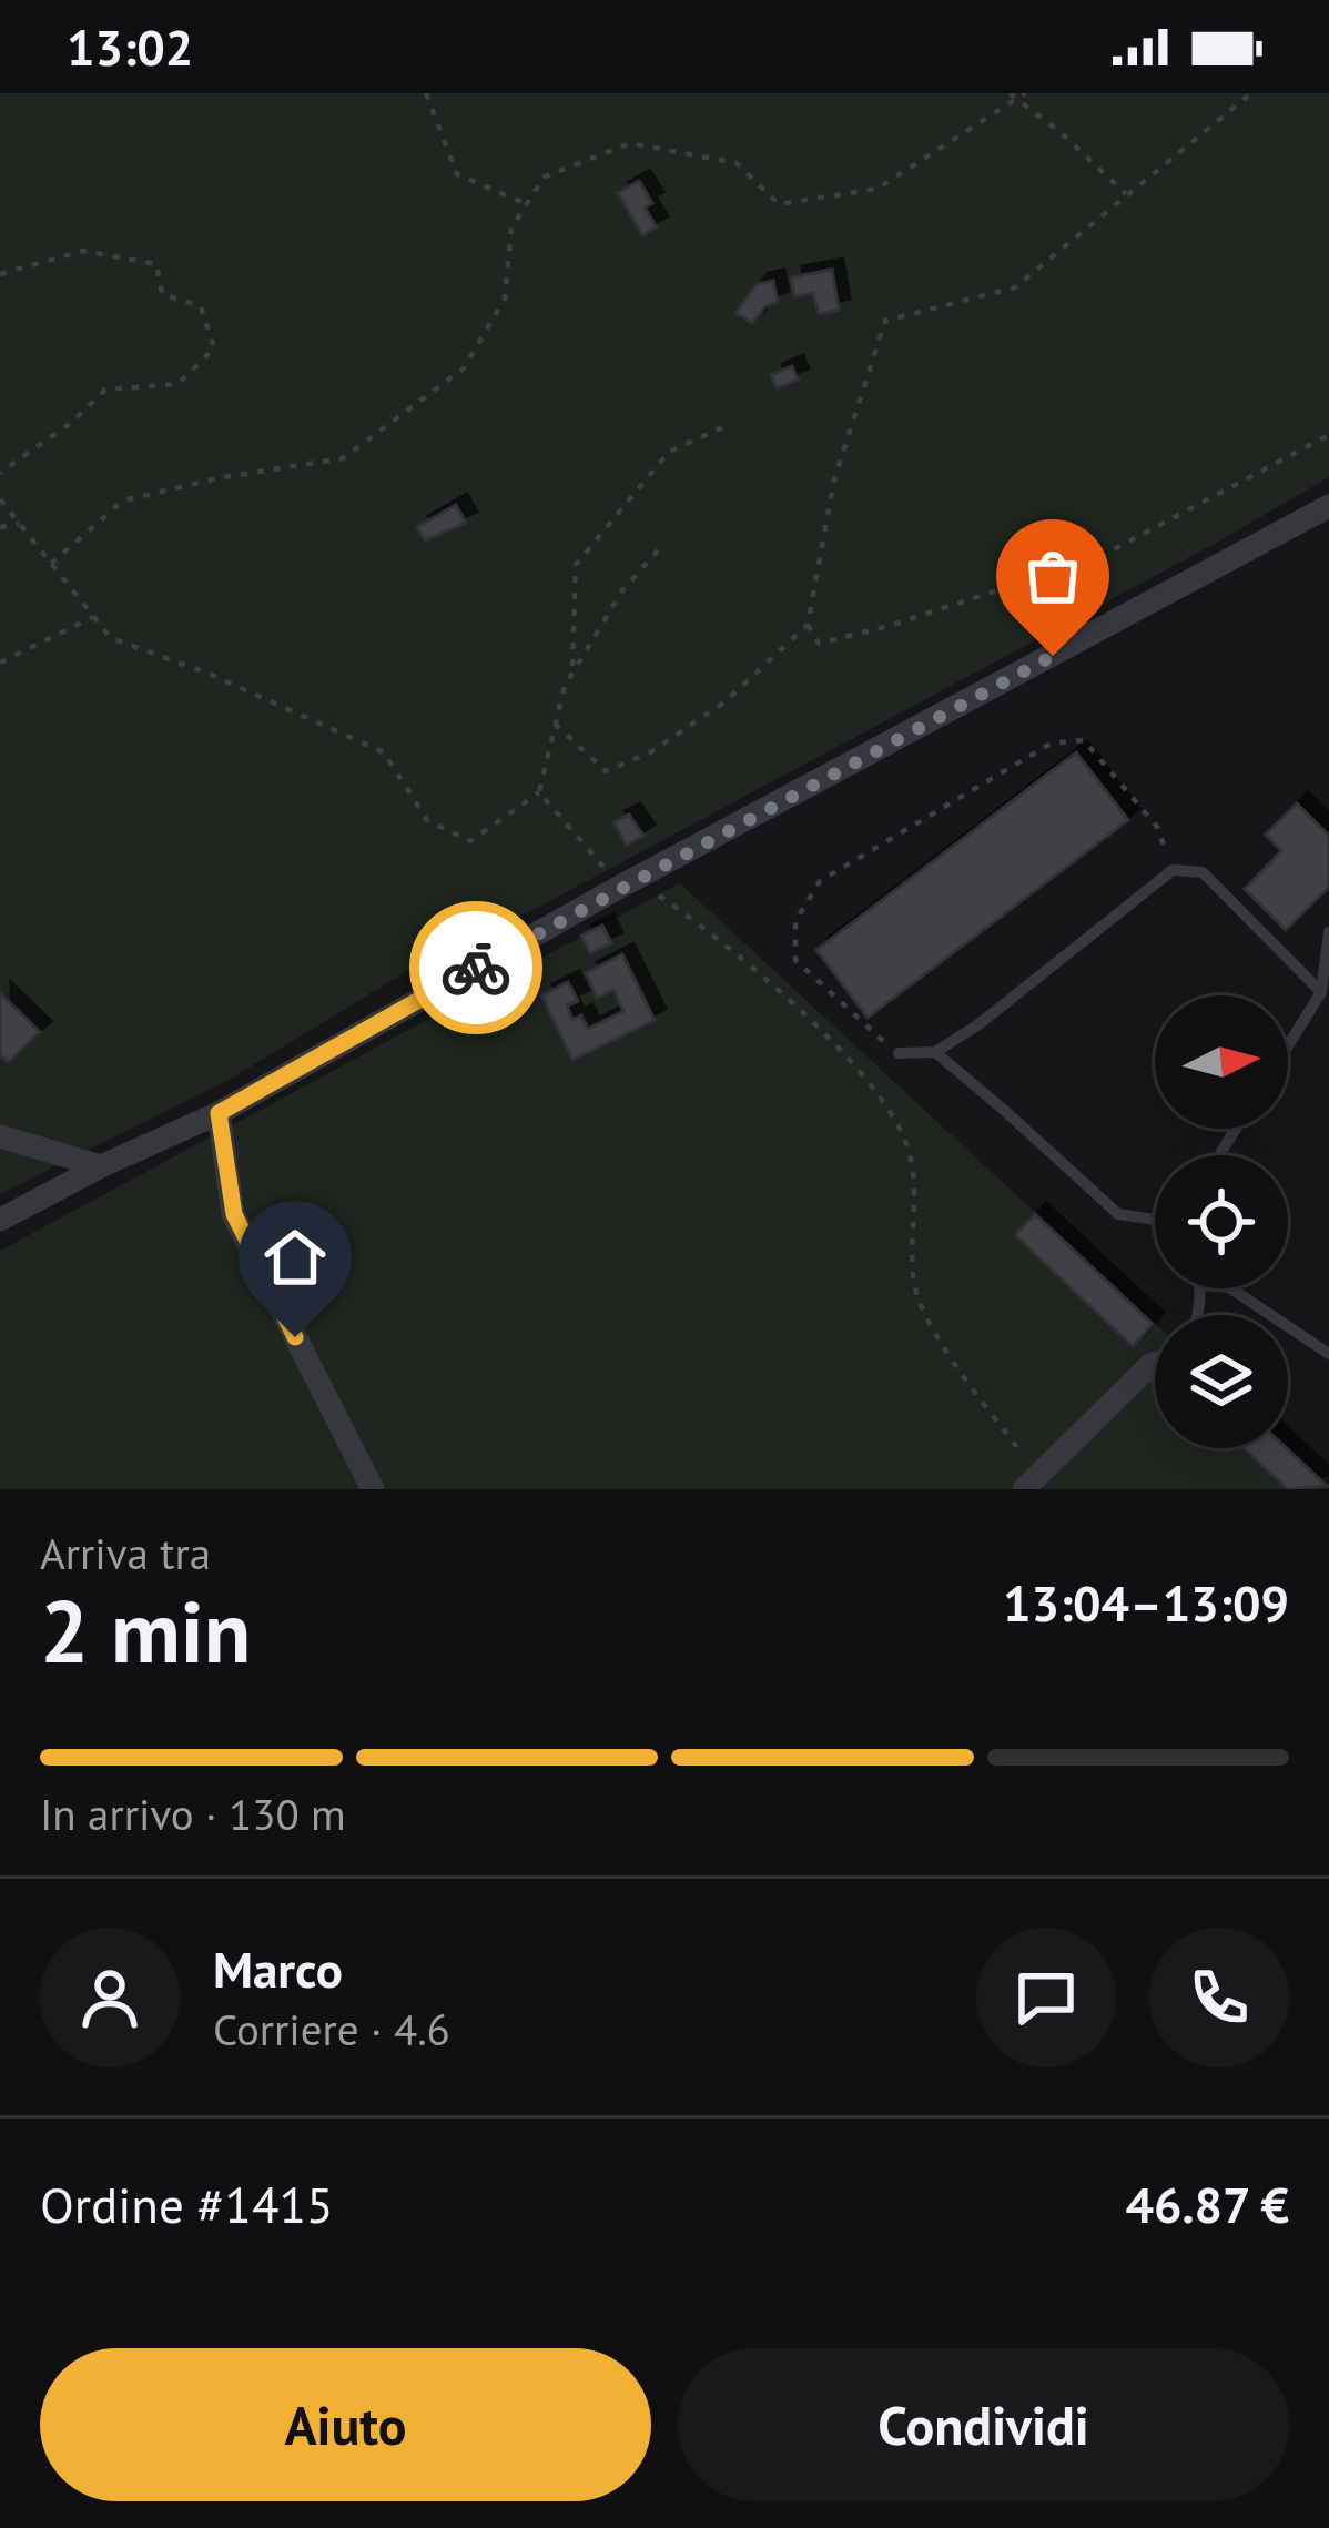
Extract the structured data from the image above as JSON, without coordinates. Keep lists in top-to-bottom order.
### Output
{
  "north": "right",
  "page": {
    "status": "13:02",
    "heading": ["2 min", "Arriva tra", "13:04–13:09"],
    "panel": [
      "Marco",
      "Corriere · 4.6",
      "Ordine #1415",
      "46.87 €"
    ],
    "bar": "In arrivo · 130 m",
    "buttons": ["Aiuto", "Condividi"]
  }
}
